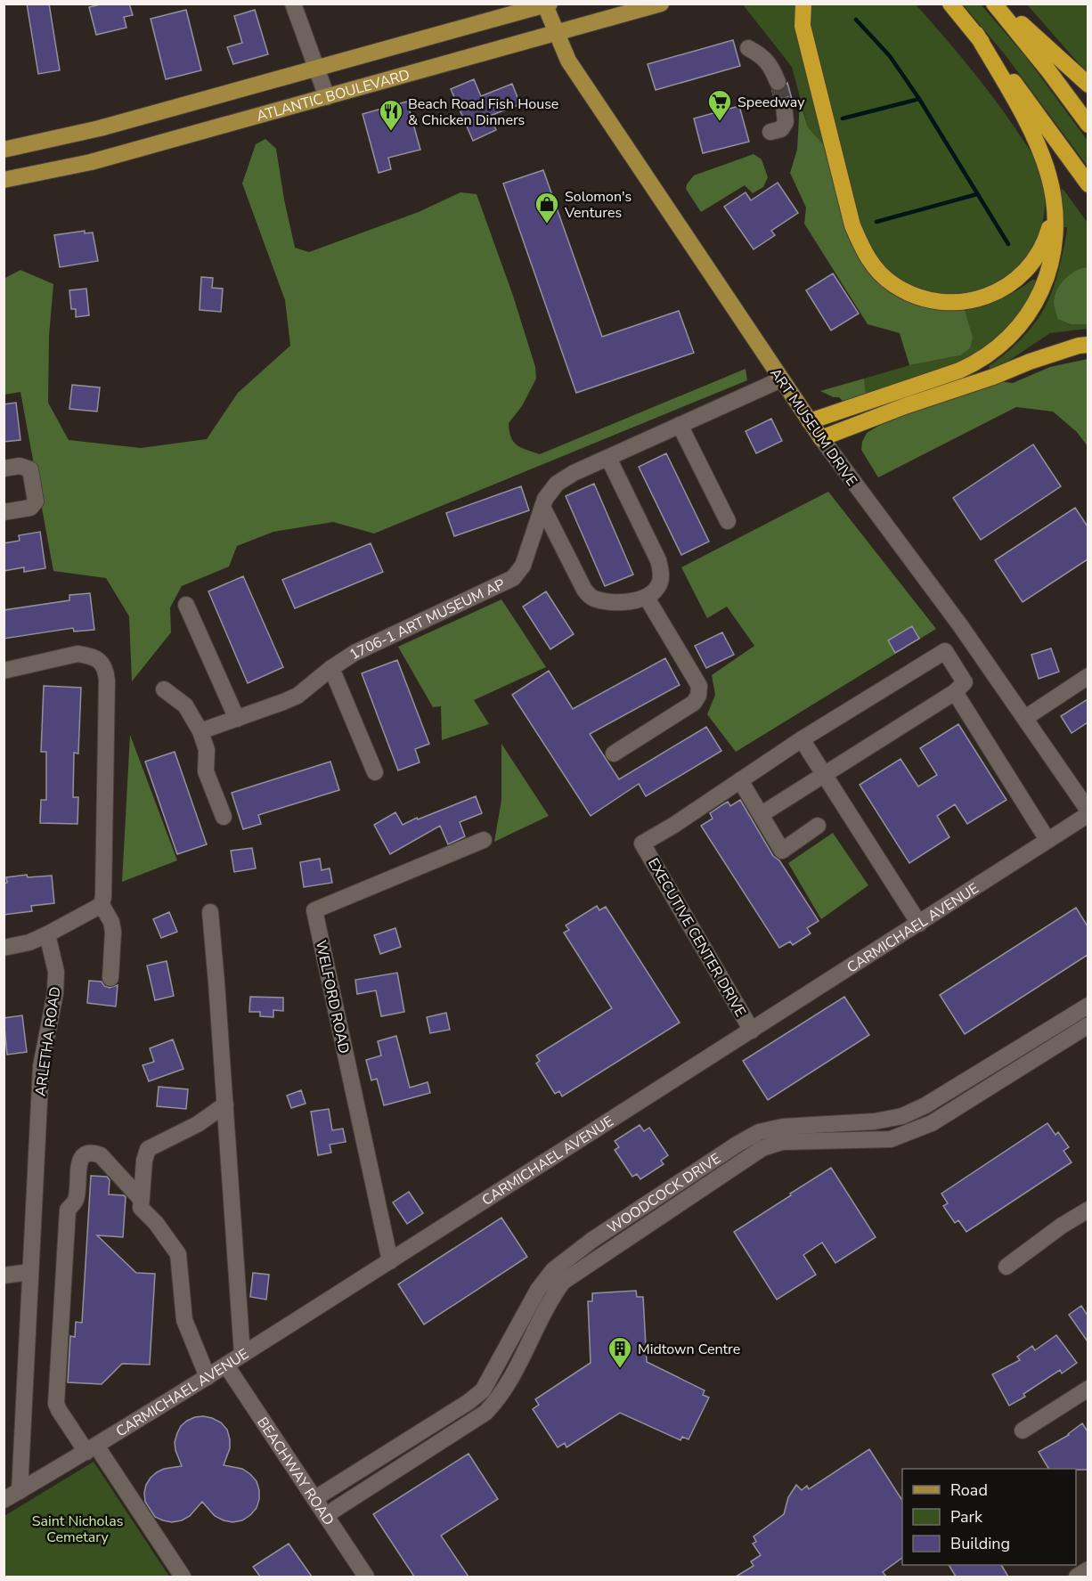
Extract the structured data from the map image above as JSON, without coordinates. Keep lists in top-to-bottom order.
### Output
{
  "streets": {
    "main road": ["ATLANTIC BOULEVARD", "ART MUSEUM DRIVE"],
    "street": [
      "1706-1 ART MUSEUM AP",
      "CARMICHAEL AVENUE",
      "EXECUTIVE CENTER DRIVE",
      "WELFORD ROAD",
      "ARLETHA ROAD",
      "WOODCOCK DRIVE",
      "BEACHWAY ROAD"
    ]
  },
  "crossings": [
    ["ATLANTIC BOULEVARD", "ART MUSEUM DRIVE"],
    ["ART MUSEUM DRIVE", "1706-1 ART MUSEUM AP"],
    ["ART MUSEUM DRIVE", "CARMICHAEL AVENUE"],
    ["CARMICHAEL AVENUE", "EXECUTIVE CENTER DRIVE"],
    ["CARMICHAEL AVENUE", "WELFORD ROAD"],
    ["CARMICHAEL AVENUE", "ARLETHA ROAD"],
    ["CARMICHAEL AVENUE", "BEACHWAY ROAD"],
    ["WOODCOCK DRIVE", "BEACHWAY ROAD"]
  ],
  "parks": ["Saint Nicholas Cemetary"],
  "places": {
    "supermarket": ["Speedway"],
    "restaurant": ["Beach Road Fish House & Chicken Dinners"],
    "shop": ["Solomon's Ventures"],
    "building": ["Midtown Centre"]
  },
  "legend": ["Road", "Park", "Building"]
}
